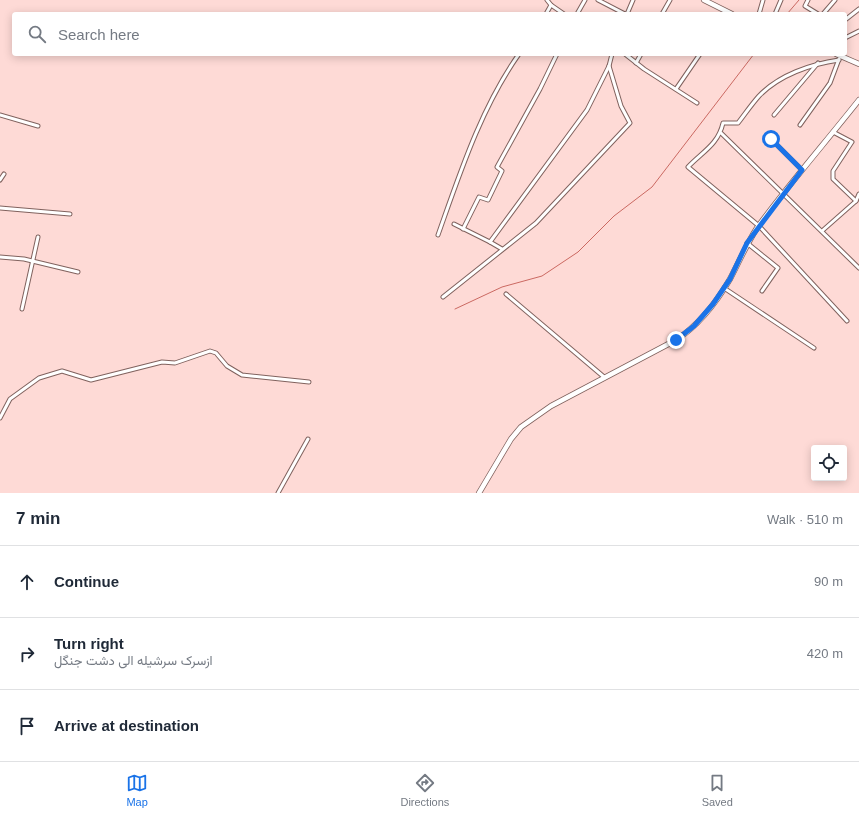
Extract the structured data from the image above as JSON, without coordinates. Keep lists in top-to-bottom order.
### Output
{
  "page": {
    "search": "Search here",
    "heading": ["7 min", "Walk · 510 m"],
    "list": [
      ["Continue", "90 m"],
      ["Turn right", "ازسرک سرشیله الی دشت جنگل", "420 m"],
      "Arrive at destination"
    ],
    "nav": ["Map", "Directions", "Saved"]
  }
}
